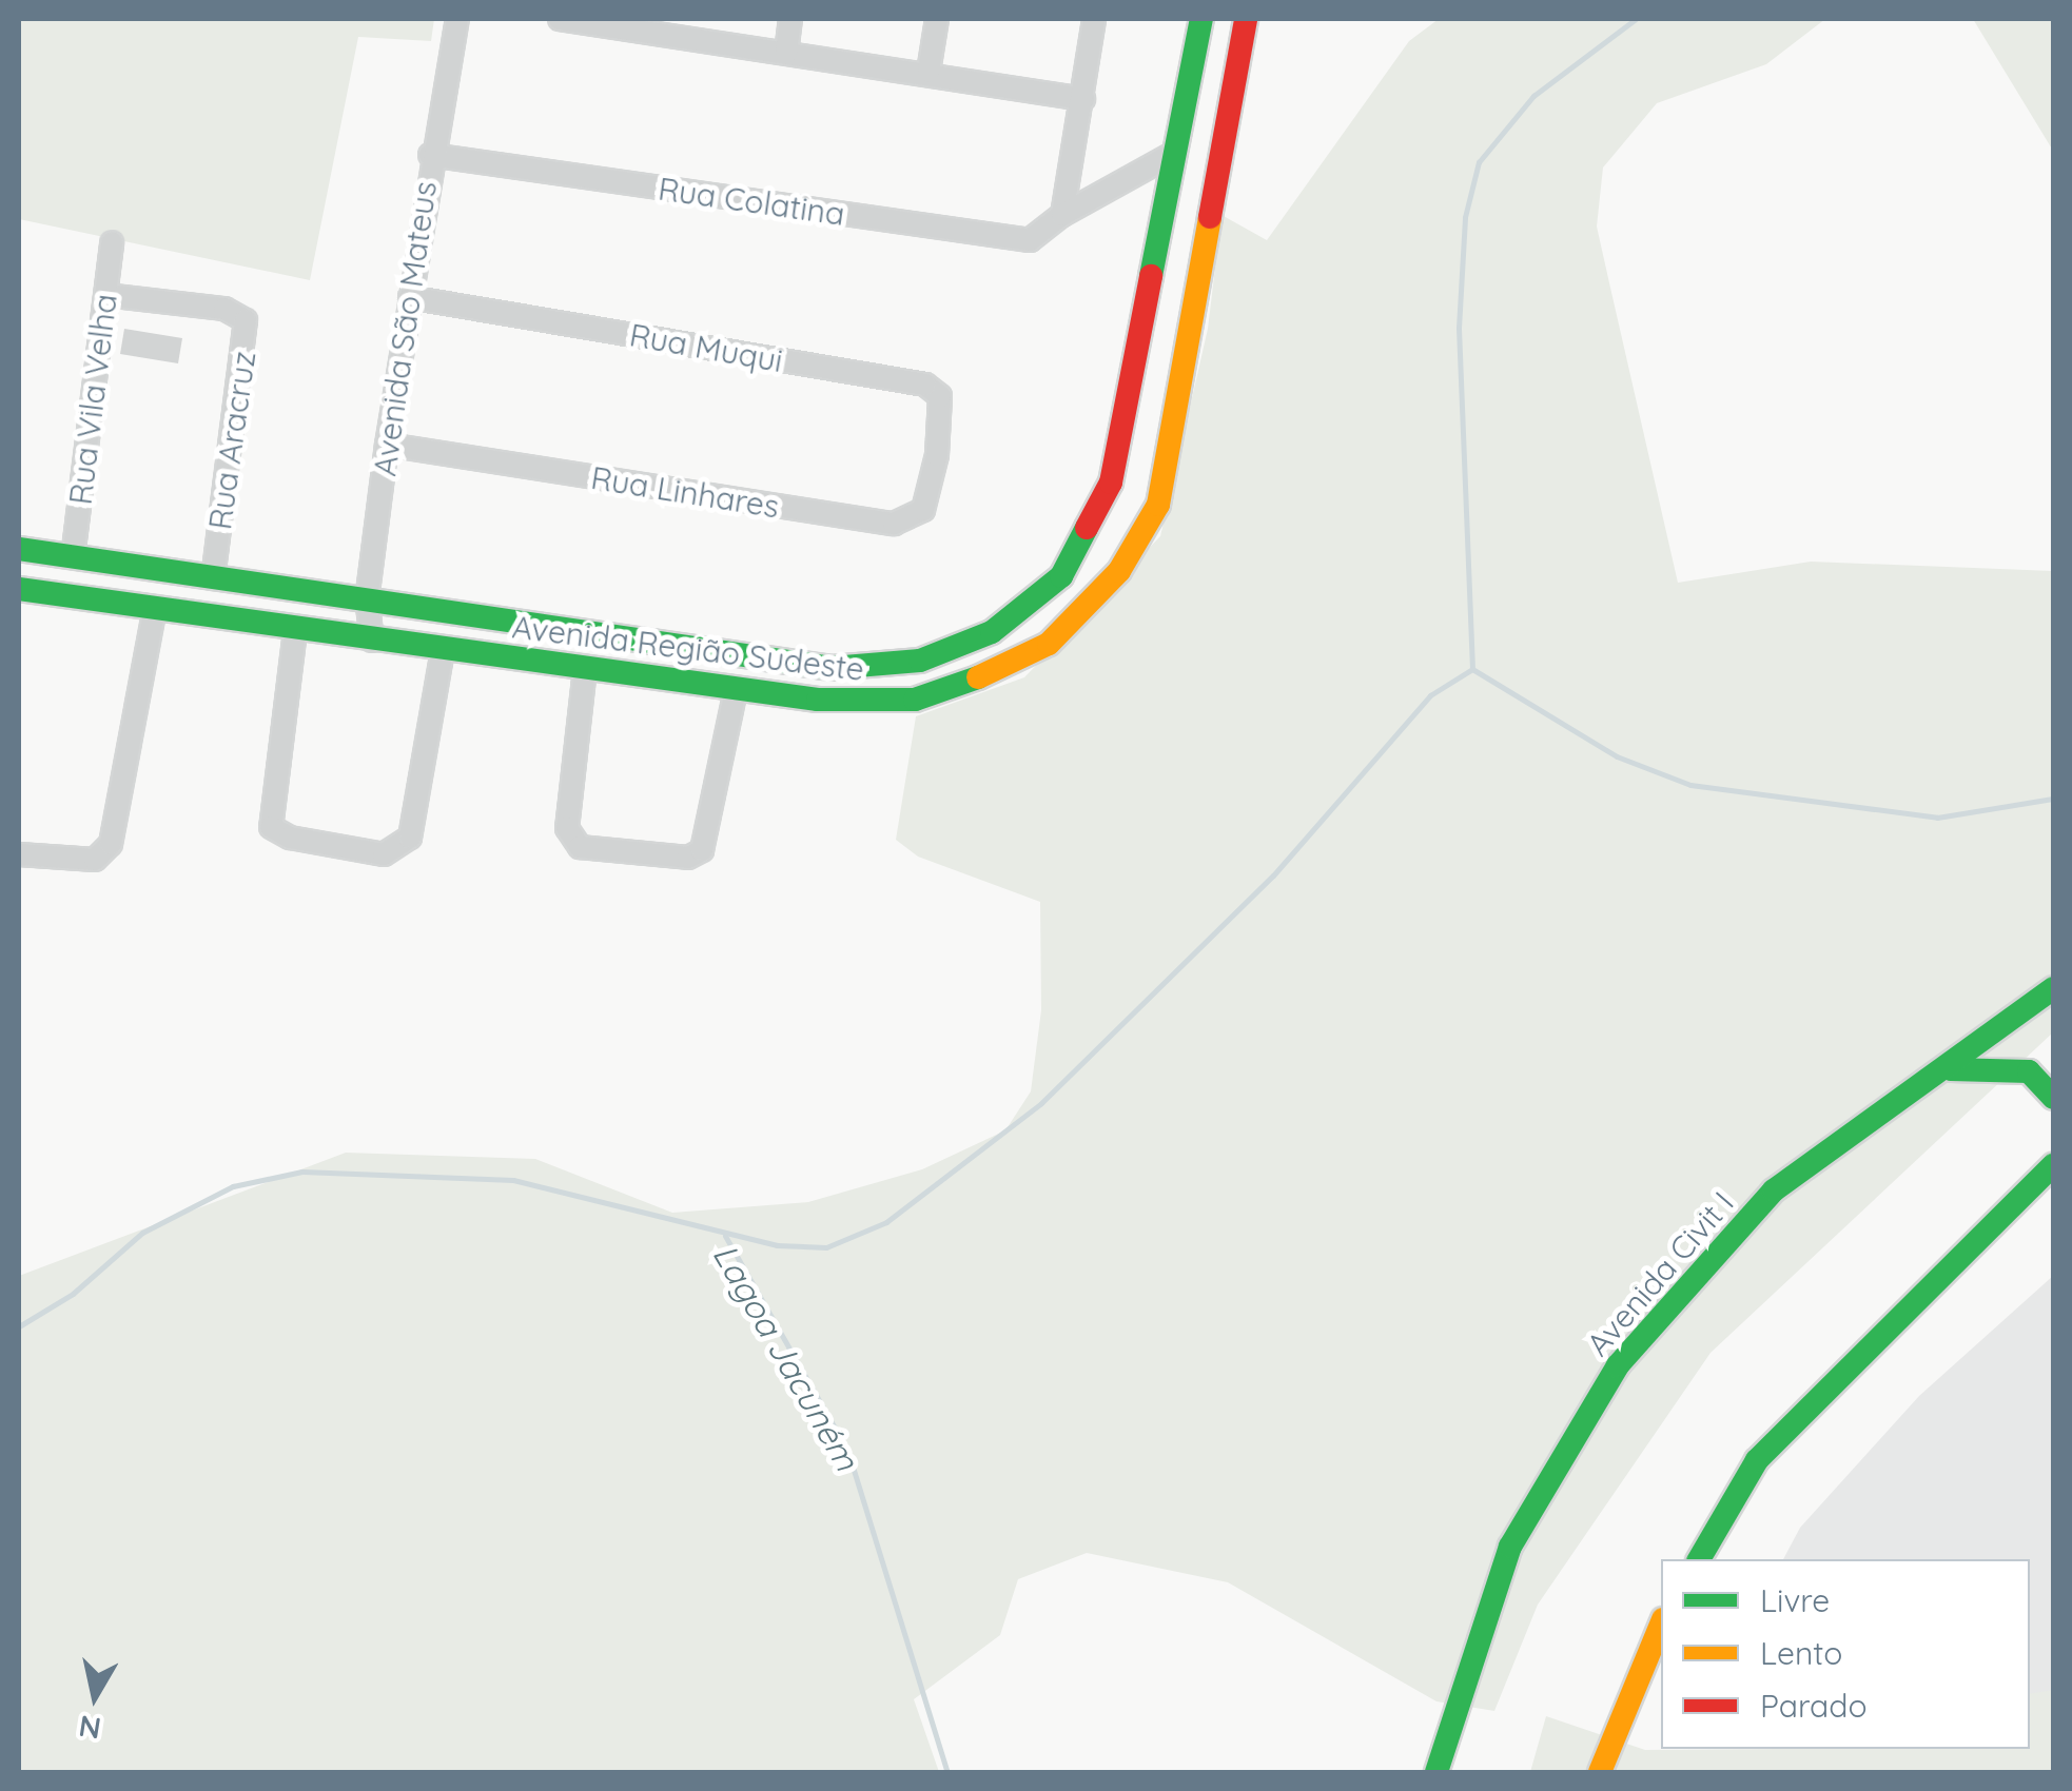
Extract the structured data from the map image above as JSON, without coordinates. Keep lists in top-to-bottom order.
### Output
{
  "streets": {
    "street": [
      "Rua Colatina",
      "Avenida São Mateus",
      "Rua Muqui",
      "Rua Vila Velha",
      "Rua Aracruz",
      "Rua Linhares",
      "Avenida Região Sudeste",
      "Avenida Civit I"
    ]
  },
  "crossings": [
    ["Rua Colatina", "Avenida São Mateus"],
    ["Rua Colatina", "Avenida Região Sudeste"],
    ["Avenida São Mateus", "Rua Muqui"],
    ["Avenida São Mateus", "Rua Linhares"],
    ["Avenida São Mateus", "Avenida Região Sudeste"],
    ["Rua Muqui", "Rua Linhares"],
    ["Rua Vila Velha", "Rua Aracruz"],
    ["Rua Vila Velha", "Avenida Região Sudeste"],
    ["Rua Aracruz", "Avenida Região Sudeste"]
  ],
  "water": ["Lagoa Jacuném"],
  "legend": ["Livre", "Lento", "Parado"],
  "north": "bottom"
}
